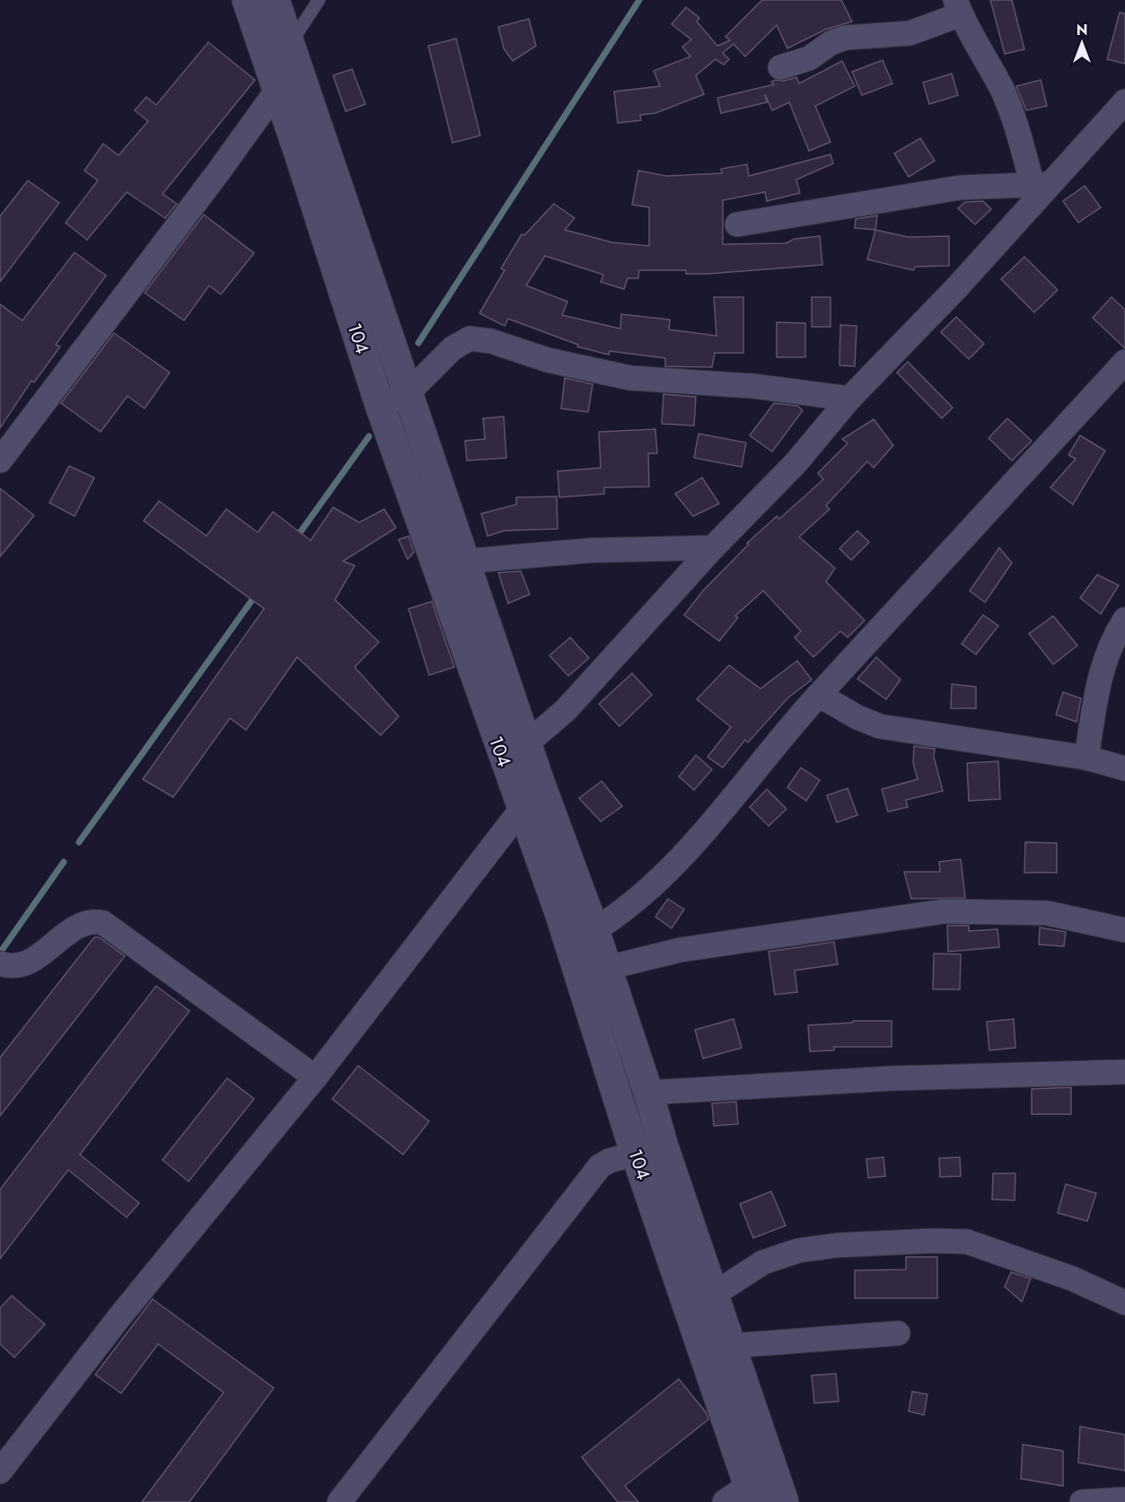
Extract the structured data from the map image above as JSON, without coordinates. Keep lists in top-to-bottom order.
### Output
{
  "streets": {
    "street": ["104"]
  },
  "north": "top"
}
